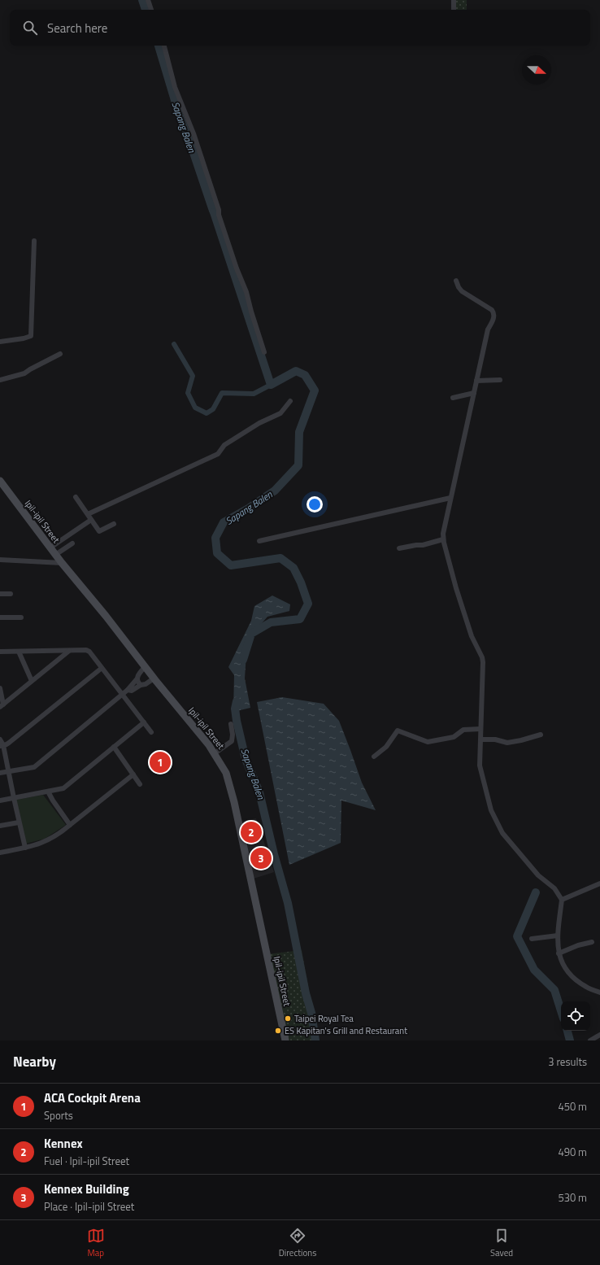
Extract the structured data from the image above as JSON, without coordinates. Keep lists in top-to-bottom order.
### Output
{
  "streets": {
    "street": ["Ipil-ipil Street"]
  },
  "water": ["Sapang Balen"],
  "places": ["Taipei Royal Tea", "ES Kapitan's Grill and Restaurant"],
  "north": "right",
  "page": {
    "search": "Search here",
    "pins": ["1", "2", "3"],
    "heading": ["Nearby", "3 results"],
    "list": [
      {
        "mark": "1",
        "name": "ACA Cockpit Arena",
        "note": "Sports",
        "value": "450 m"
      },
      {
        "mark": "2",
        "name": "Kennex",
        "note": "Fuel · Ipil-ipil Street",
        "value": "490 m"
      },
      {
        "mark": "3",
        "name": "Kennex Building",
        "note": "Place · Ipil-ipil Street",
        "value": "530 m"
      }
    ],
    "nav": ["Map", "Directions", "Saved"]
  }
}
